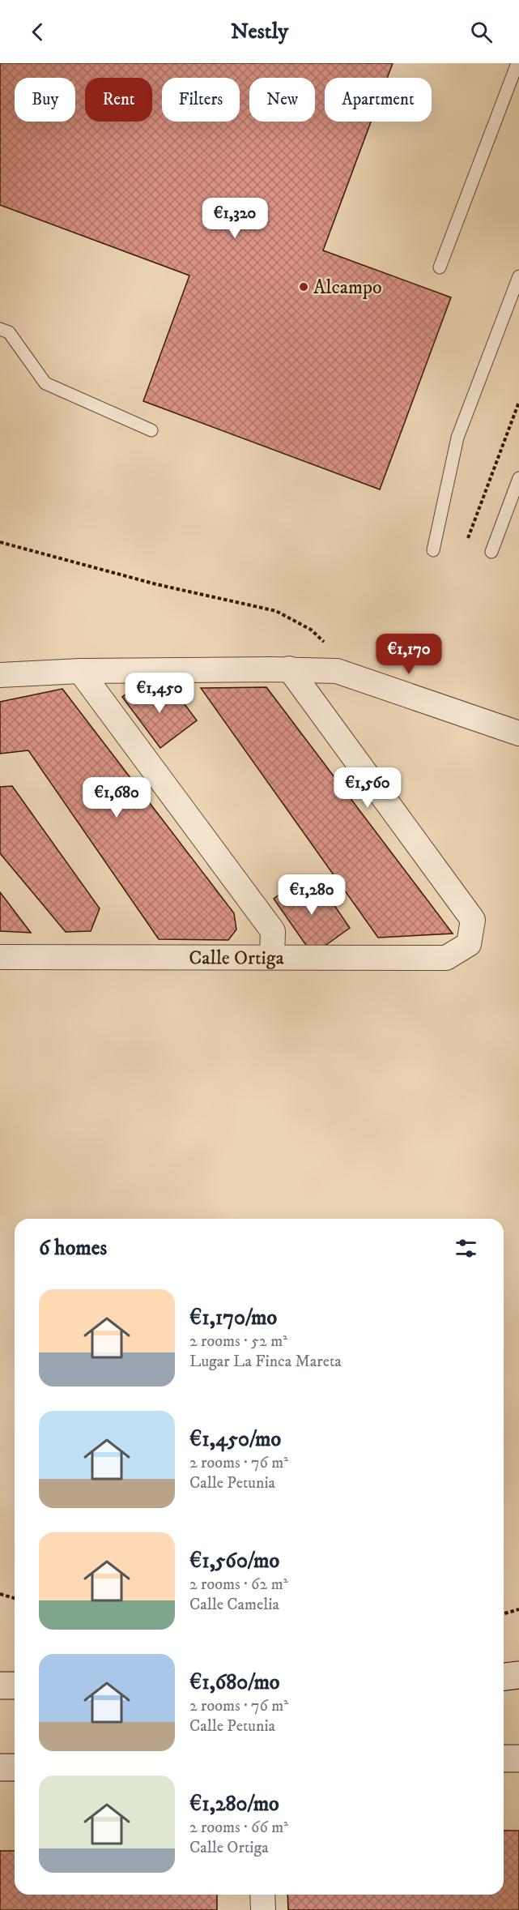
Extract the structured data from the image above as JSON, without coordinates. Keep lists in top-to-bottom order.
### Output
{
  "streets": {
    "street": ["Calle Ortiga"]
  },
  "places": ["Alcampo"],
  "page": {
    "header": "Nestly",
    "chip": [
      "Buy",
      "Rent",
      "Filters",
      "New",
      "Apartment"
    ],
    "price": [
      "€1,320",
      "€1,170",
      "€1,450",
      "€1,560",
      "€1,680",
      "€1,280"
    ],
    "heading": "6 homes",
    "list": [
      {
        "name": "€1,170/mo",
        "note": "2 rooms · 52 m² · Lugar La Finca Mareta"
      },
      {
        "name": "€1,450/mo",
        "note": "2 rooms · 76 m² · Calle Petunia"
      },
      {
        "name": "€1,560/mo",
        "note": "2 rooms · 62 m² · Calle Camelia"
      },
      {
        "name": "€1,680/mo",
        "note": "2 rooms · 76 m² · Calle Petunia"
      },
      {
        "name": "€1,280/mo",
        "note": "2 rooms · 66 m² · Calle Ortiga"
      }
    ]
  }
}
